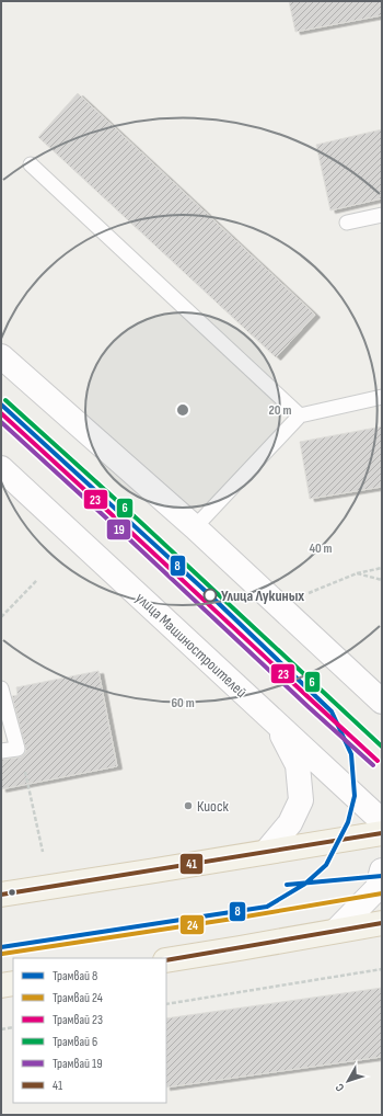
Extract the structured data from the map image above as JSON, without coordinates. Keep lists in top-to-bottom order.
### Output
{
  "streets": {
    "main road": ["улица Машиностроителей"]
  },
  "places": ["Улица Лукиных", "Киоск"],
  "lines": [
    "tram line 6",
    "tram line 8",
    "tram line 23",
    "tram line 19",
    "transit line 41",
    "tram line 24"
  ],
  "legend": [
    "Трамвай 8",
    "Трамвай 24",
    "Трамвай 23",
    "Трамвай 6",
    "Трамвай 19",
    "41"
  ],
  "north": "bottom left",
  "rings": ["20 m", "40 m", "60 m"]
}
